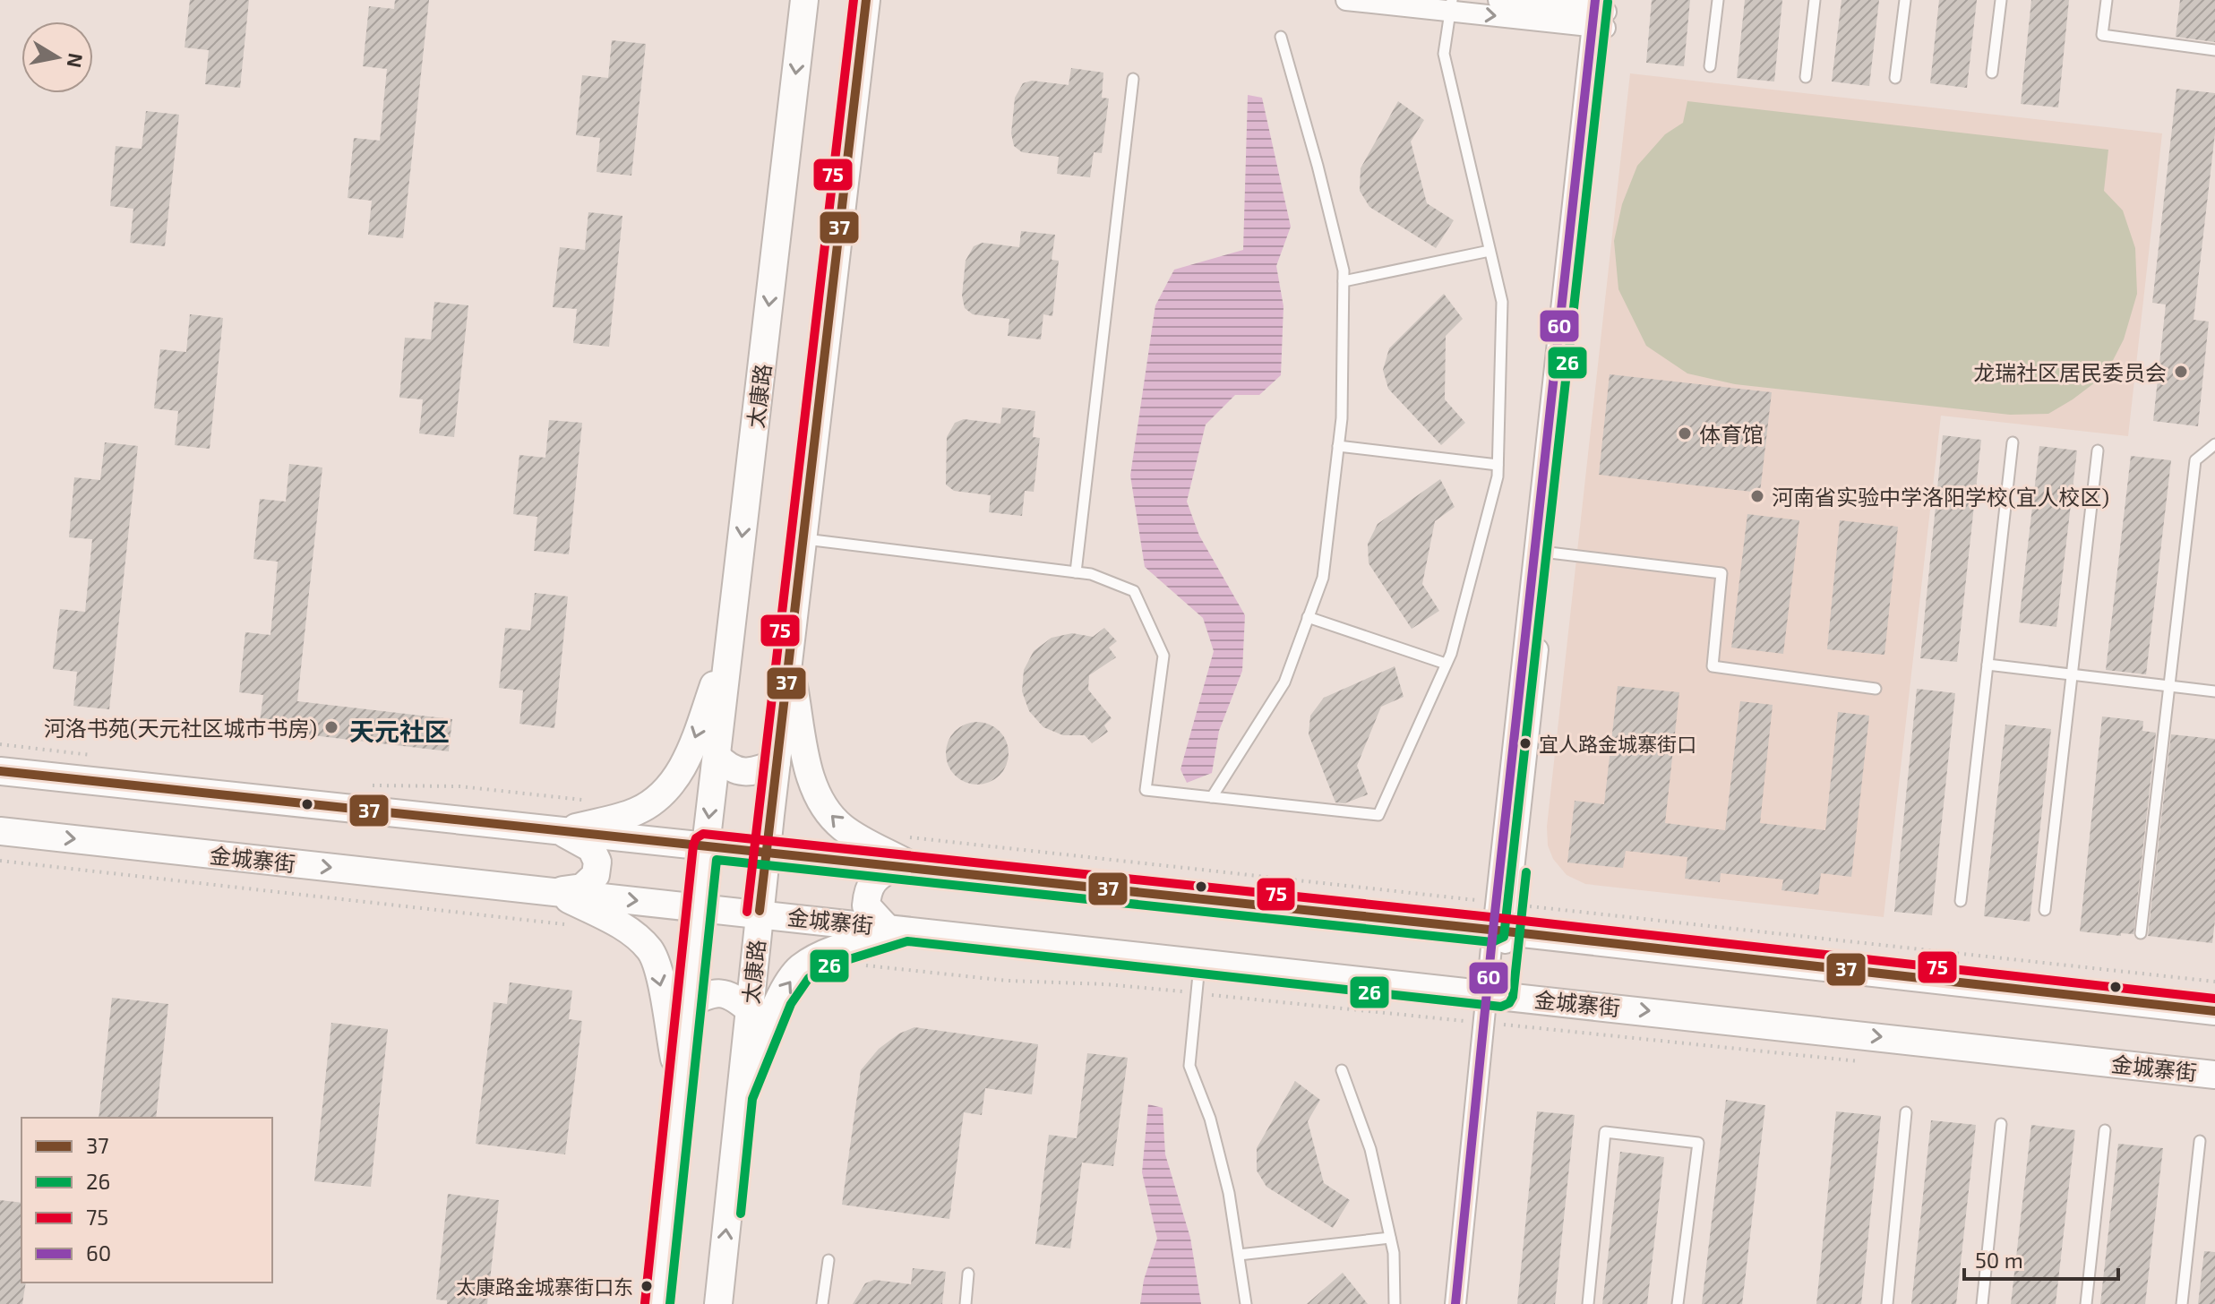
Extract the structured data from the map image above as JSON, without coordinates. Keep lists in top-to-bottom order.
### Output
{
  "streets": {
    "main road": ["太康路", "金城寨街"]
  },
  "crossings": [
    ["太康路", "金城寨街"]
  ],
  "districts": ["天元社区"],
  "places": [
    "龙瑞社区居民委员会",
    "体育馆",
    "河南省实验中学洛阳学校(宜人校区)",
    "河洛书苑(天元社区城市书房)",
    "宜人路金城寨街口",
    "太康路金城寨街口东"
  ],
  "lines": [
    "transit line 37",
    "transit line 75",
    "transit line 60",
    "transit line 26"
  ],
  "legend": [
    "37",
    "26",
    "75",
    "60"
  ],
  "scale_bar": "50 m",
  "north": "right"
}
